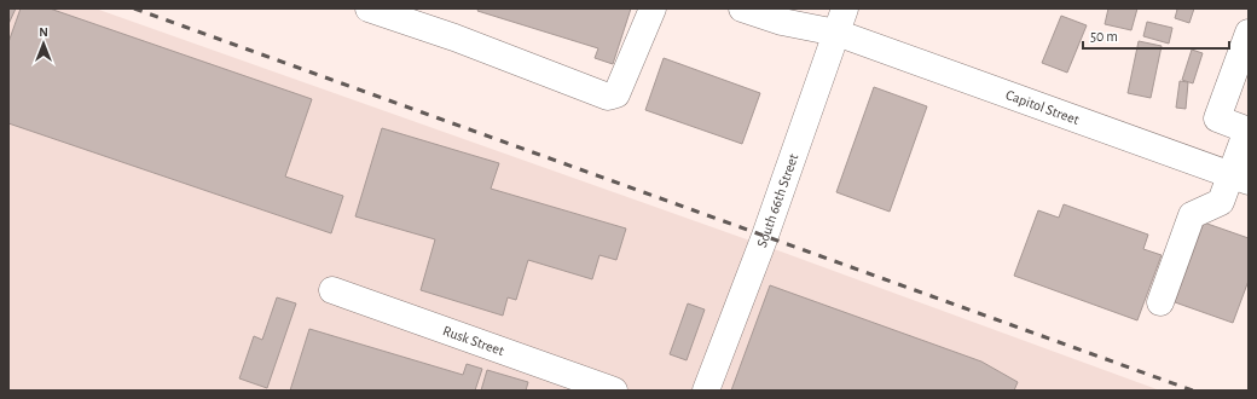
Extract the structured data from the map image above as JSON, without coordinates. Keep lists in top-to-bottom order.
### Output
{
  "streets": {
    "street": ["Capitol Street", "South 66th Street", "Rusk Street"]
  },
  "crossings": [
    ["Capitol Street", "South 66th Street"]
  ],
  "scale_bar": "50 m",
  "north": "top"
}
